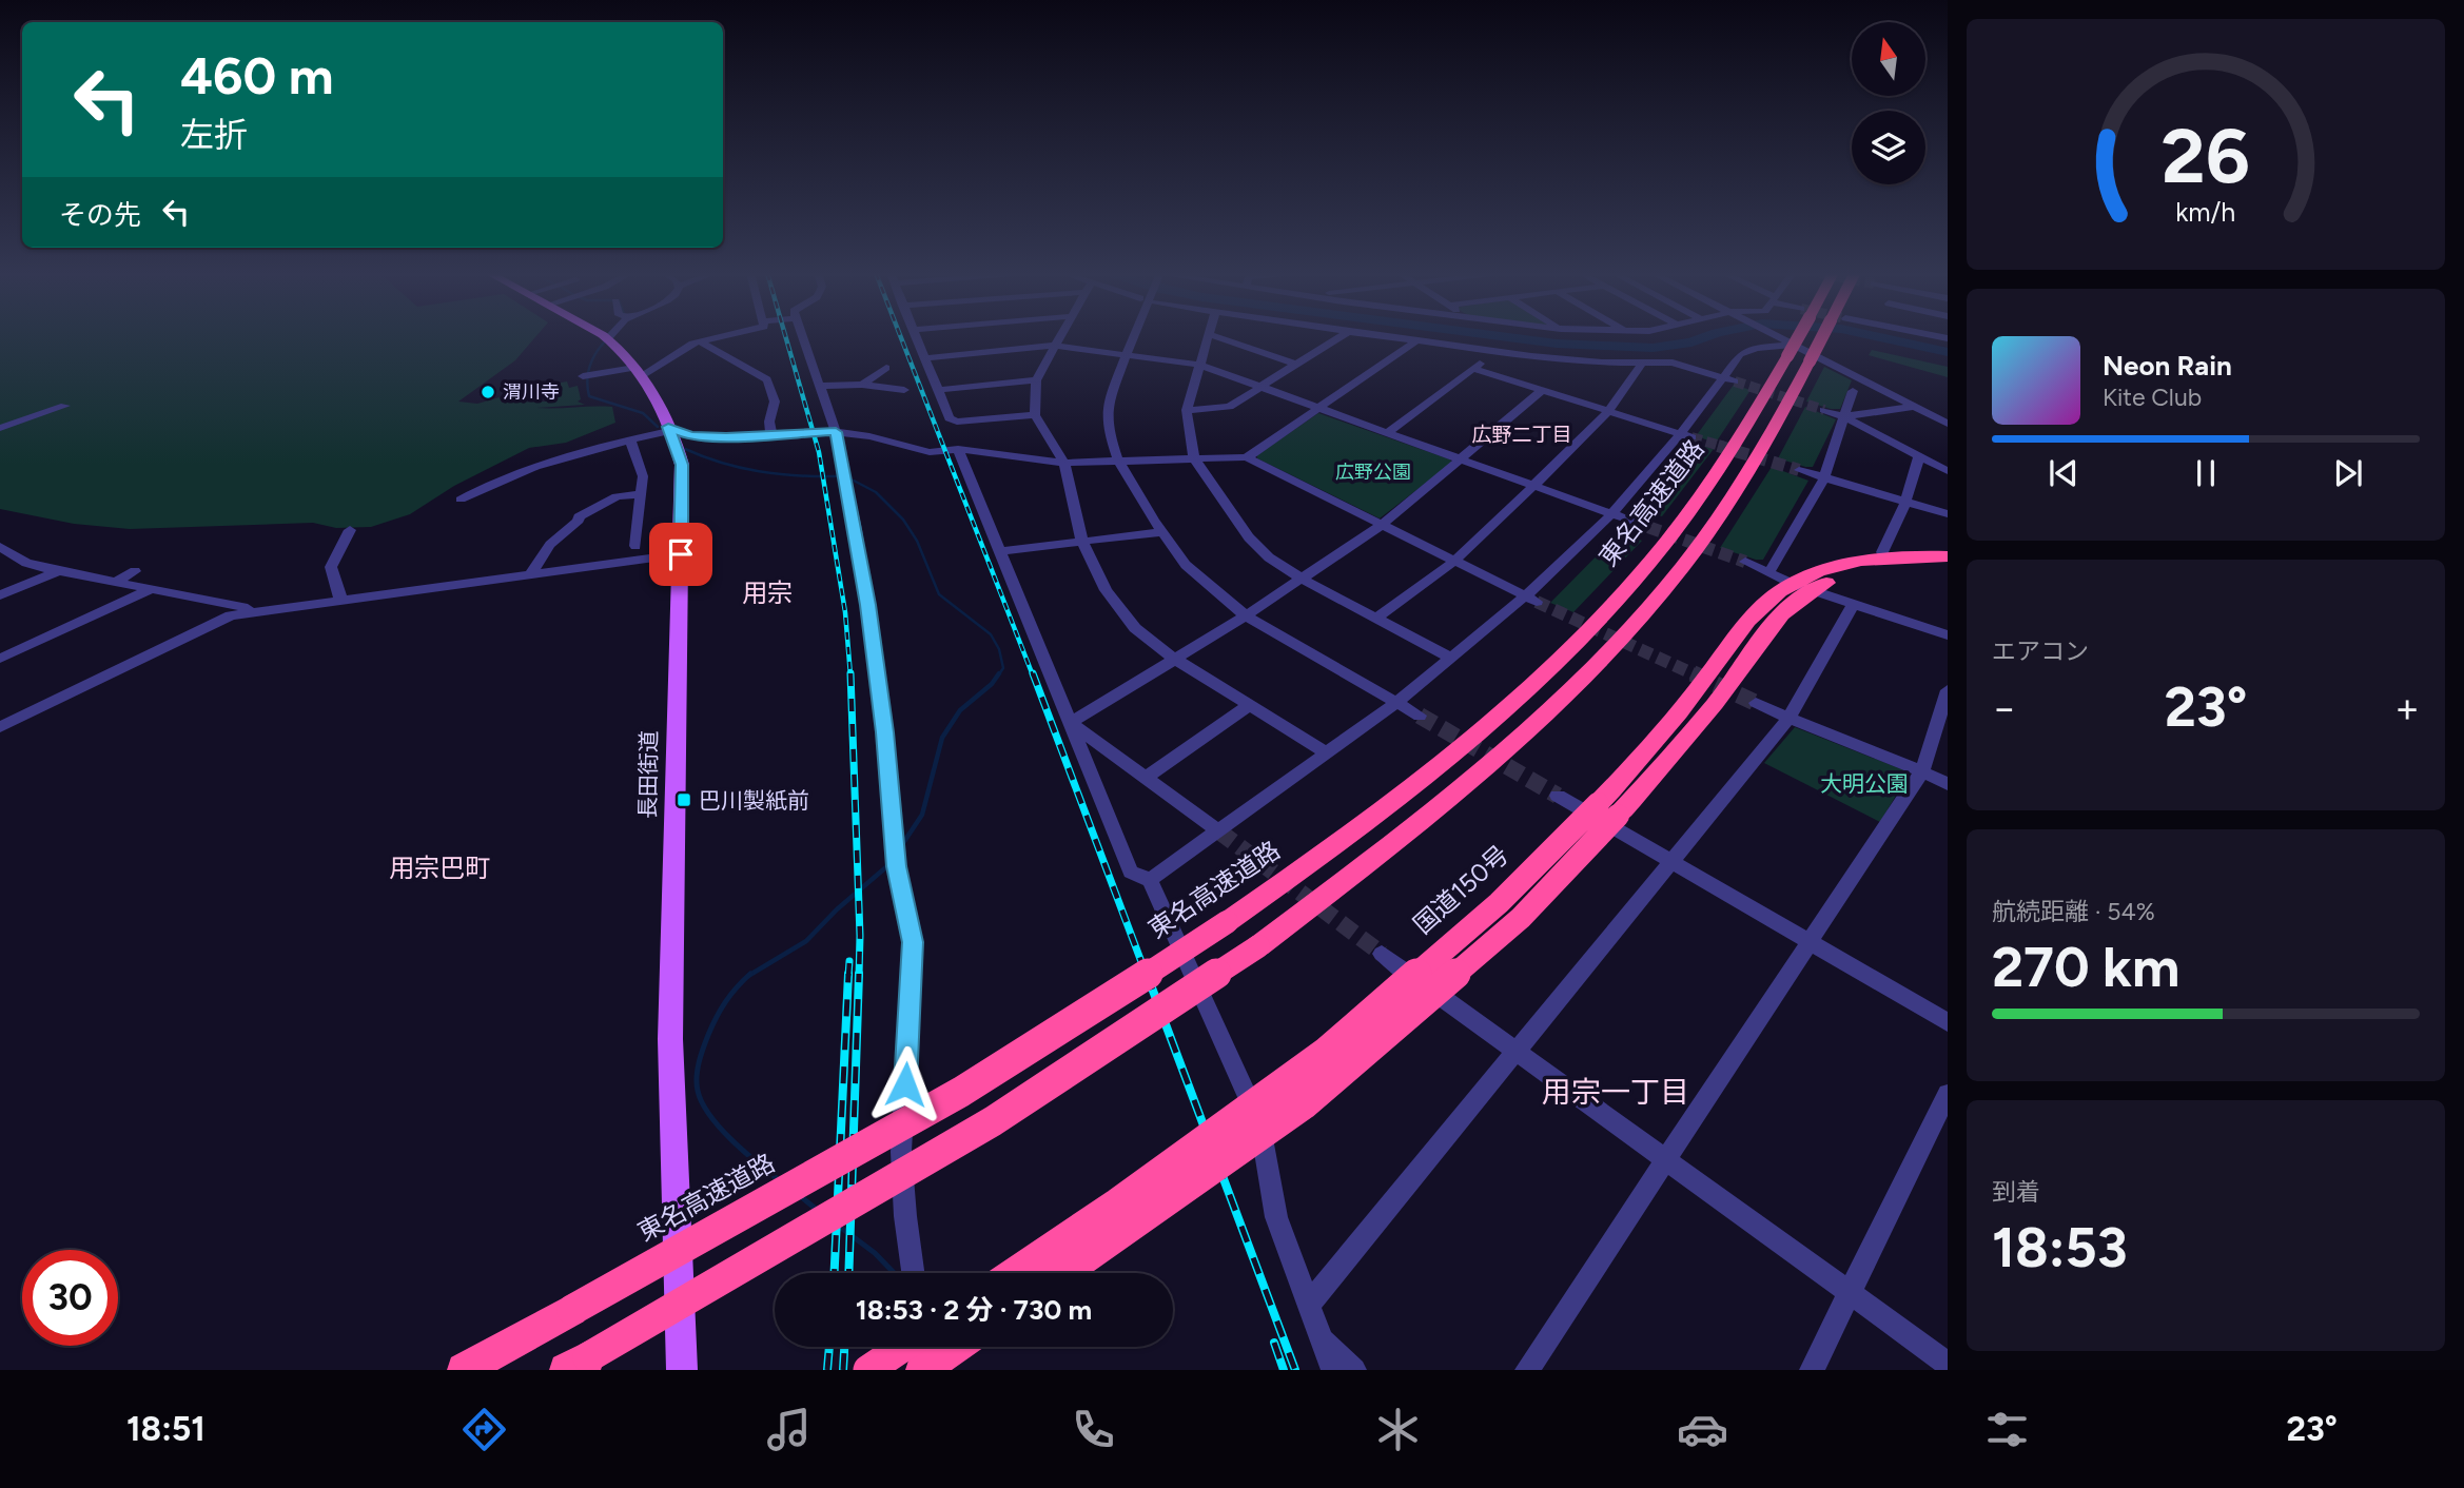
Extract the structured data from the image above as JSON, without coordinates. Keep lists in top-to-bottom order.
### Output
{
  "streets": {
    "highway": ["東名高速道路", "国道150号"],
    "main road": ["長田街道"]
  },
  "districts": [
    "広野二丁目",
    "用宗",
    "用宗巴町",
    "用宗一丁目"
  ],
  "parks": ["広野公園", "大明公園"],
  "places": {
    "other": ["渭川寺"],
    "transit": ["巴川製紙前"]
  },
  "north": "top",
  "page": {
    "turn": ["460 m", "左折"],
    "then": "その先",
    "song": ["Neon Rain", "Kite Club"],
    "tile": [
      "エアコン",
      ["航続距離 · 54%", "270 km"],
      ["到着", "18:53"]
    ],
    "heat": ["−", "23°", "+"],
    "limit": "30",
    "trip": "18:53 · 2 分 · 730 m",
    "tabs": ["18:51", "23°"],
    "gauge": ["26", "km/h"]
  }
}
